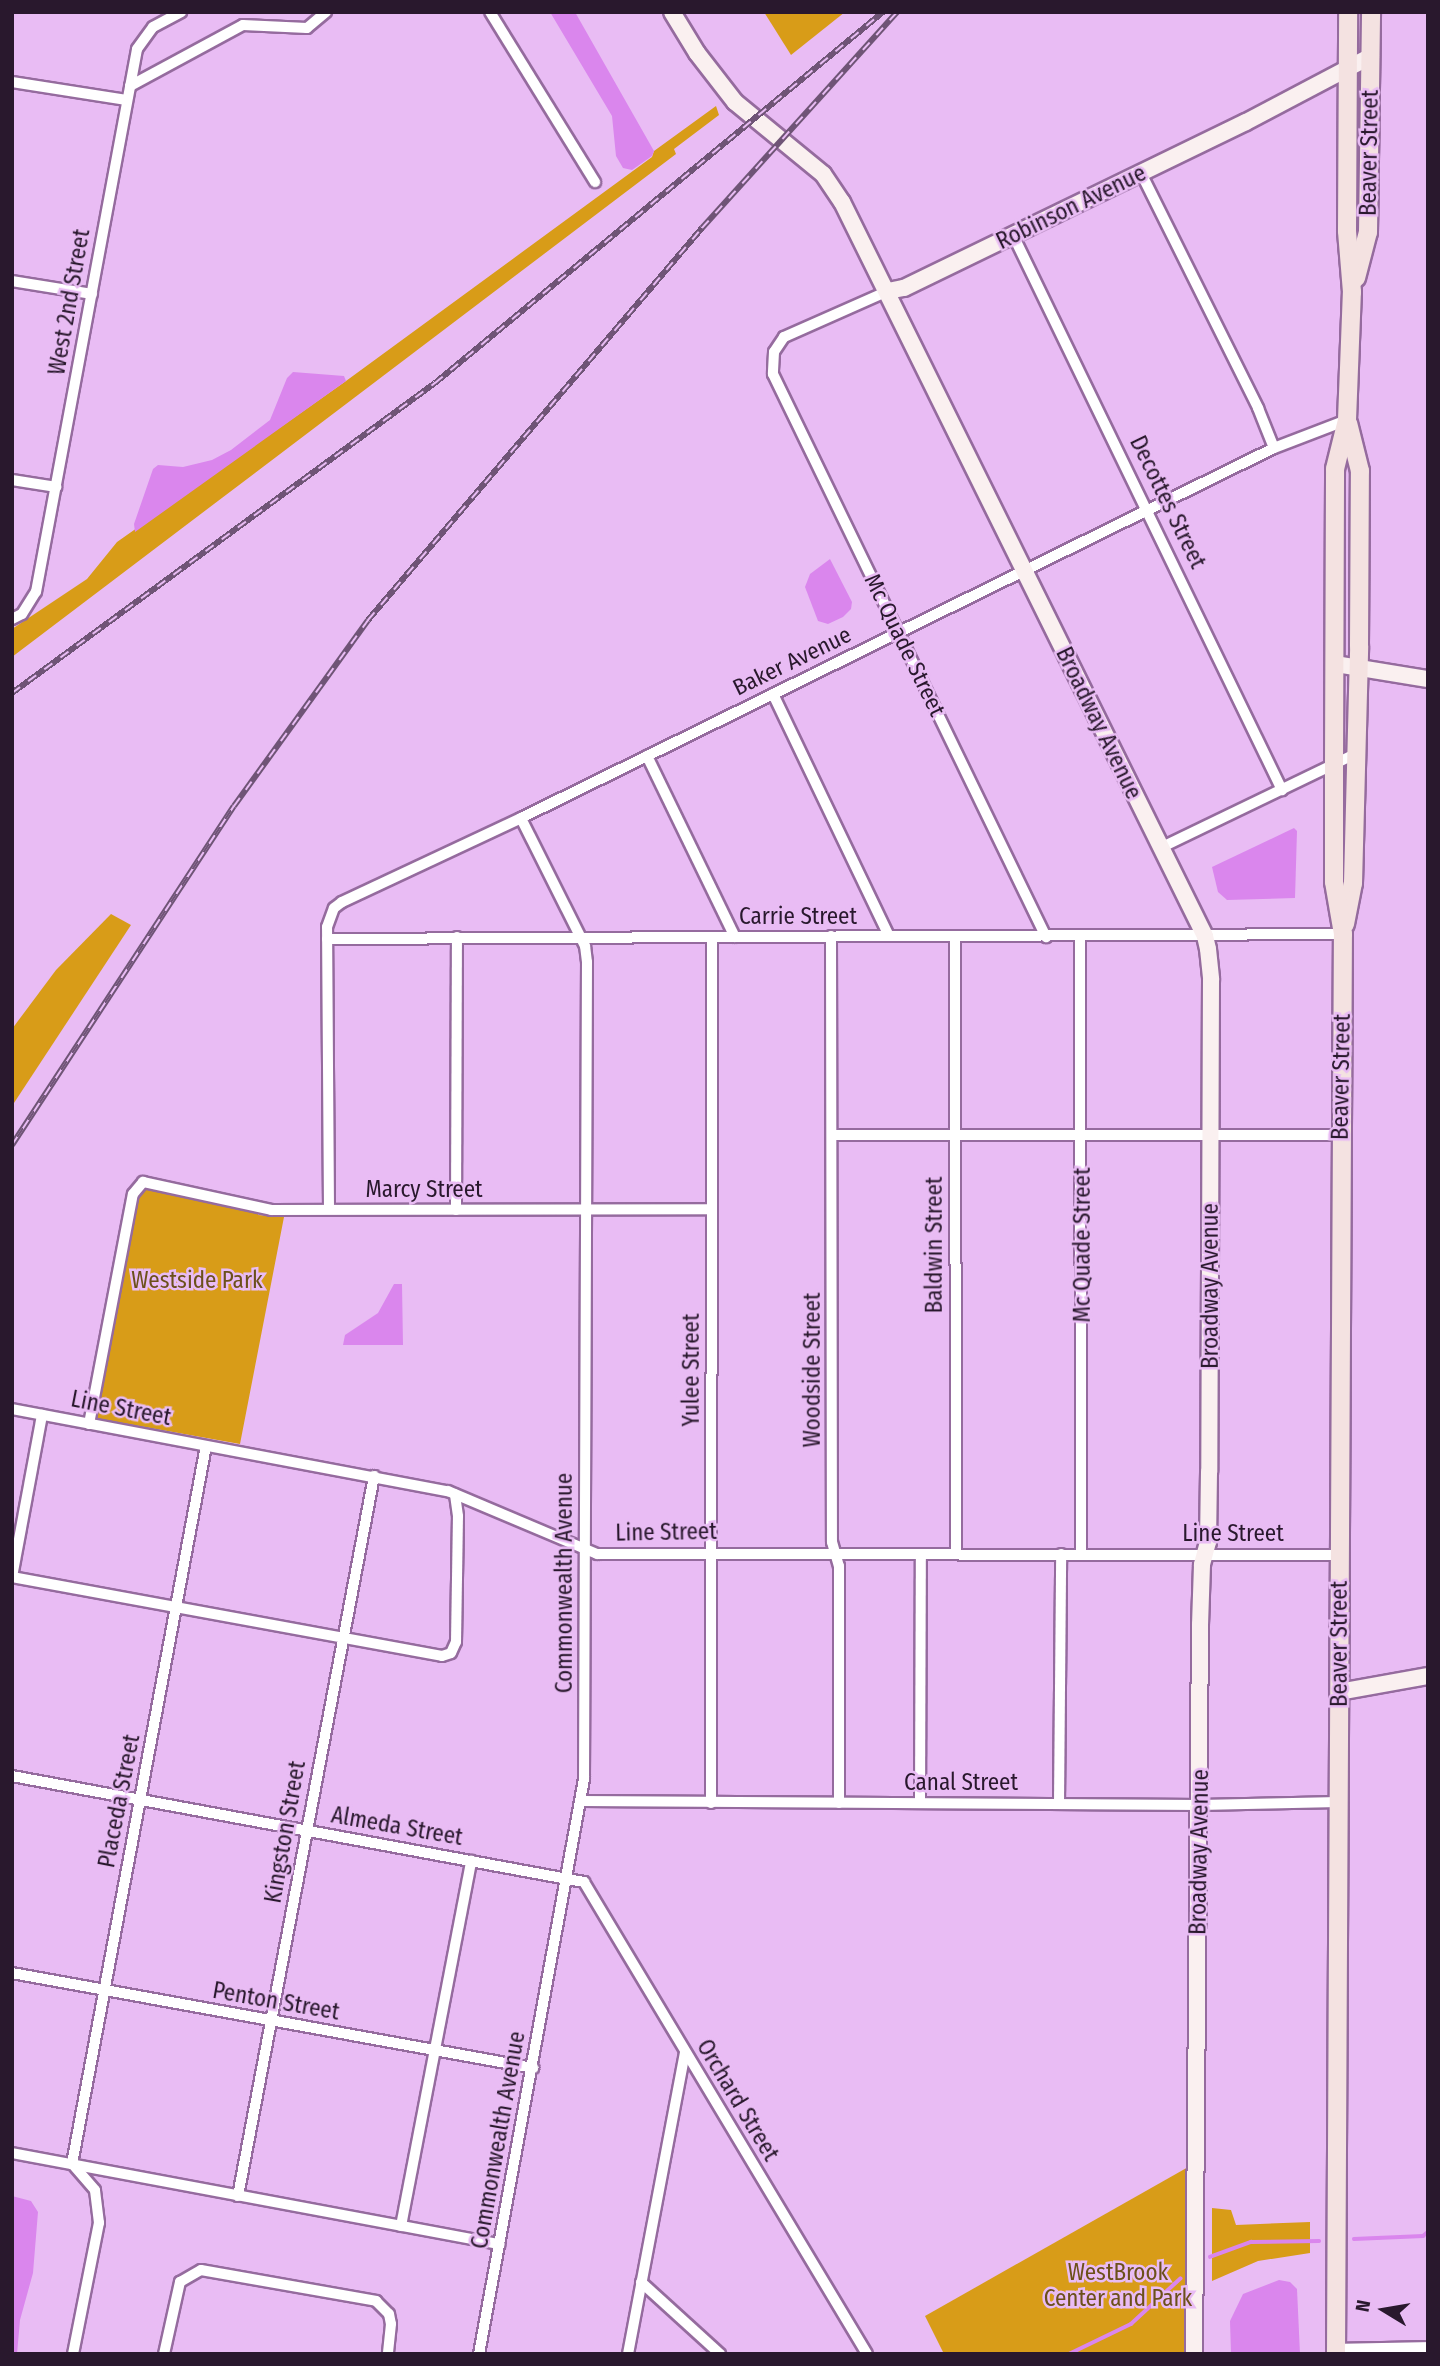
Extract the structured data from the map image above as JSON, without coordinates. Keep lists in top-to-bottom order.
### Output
{
  "streets": {
    "main road": ["Beaver Street"],
    "street": [
      "Robinson Avenue",
      "West 2nd Street",
      "Decottes Street",
      "Mc Quade Street",
      "Baker Avenue",
      "Broadway Avenue",
      "Carrie Street",
      "Marcy Street",
      "Baldwin Street",
      "Yulee Street",
      "Woodside Street",
      "Line Street",
      "Commonwealth Avenue",
      "Canal Street",
      "Placeda Street",
      "Almeda Street",
      "Kingston Street",
      "Penton Street",
      "Orchard Street"
    ]
  },
  "crossings": [
    ["Beaver Street", "Robinson Avenue"],
    ["Beaver Street", "Baker Avenue"],
    ["Beaver Street", "Carrie Street"],
    ["Beaver Street", "Line Street"],
    ["Beaver Street", "Canal Street"],
    ["Robinson Avenue", "Decottes Street"],
    ["Robinson Avenue", "Mc Quade Street"],
    ["Robinson Avenue", "Broadway Avenue"],
    ["Decottes Street", "Baker Avenue"],
    ["Mc Quade Street", "Baker Avenue"],
    ["Mc Quade Street", "Carrie Street"],
    ["Mc Quade Street", "Line Street"],
    ["Baker Avenue", "Broadway Avenue"],
    ["Baker Avenue", "Carrie Street"],
    ["Baker Avenue", "Commonwealth Avenue"],
    ["Broadway Avenue", "Carrie Street"],
    ["Broadway Avenue", "Line Street"],
    ["Broadway Avenue", "Canal Street"],
    ["Carrie Street", "Baldwin Street"],
    ["Carrie Street", "Yulee Street"],
    ["Carrie Street", "Woodside Street"],
    ["Carrie Street", "Commonwealth Avenue"],
    ["Marcy Street", "Yulee Street"],
    ["Marcy Street", "Line Street"],
    ["Marcy Street", "Commonwealth Avenue"],
    ["Baldwin Street", "Line Street"],
    ["Yulee Street", "Line Street"],
    ["Yulee Street", "Canal Street"],
    ["Woodside Street", "Line Street"],
    ["Woodside Street", "Canal Street"],
    ["Line Street", "Commonwealth Avenue"],
    ["Line Street", "Placeda Street"],
    ["Line Street", "Kingston Street"],
    ["Commonwealth Avenue", "Canal Street"],
    ["Commonwealth Avenue", "Almeda Street"],
    ["Commonwealth Avenue", "Penton Street"],
    ["Commonwealth Avenue", "Orchard Street"],
    ["Placeda Street", "Almeda Street"],
    ["Placeda Street", "Penton Street"],
    ["Almeda Street", "Kingston Street"],
    ["Almeda Street", "Orchard Street"],
    ["Kingston Street", "Penton Street"]
  ],
  "parks": ["Westside Park", "WestBrook Center and Park"],
  "north": "left"
}
